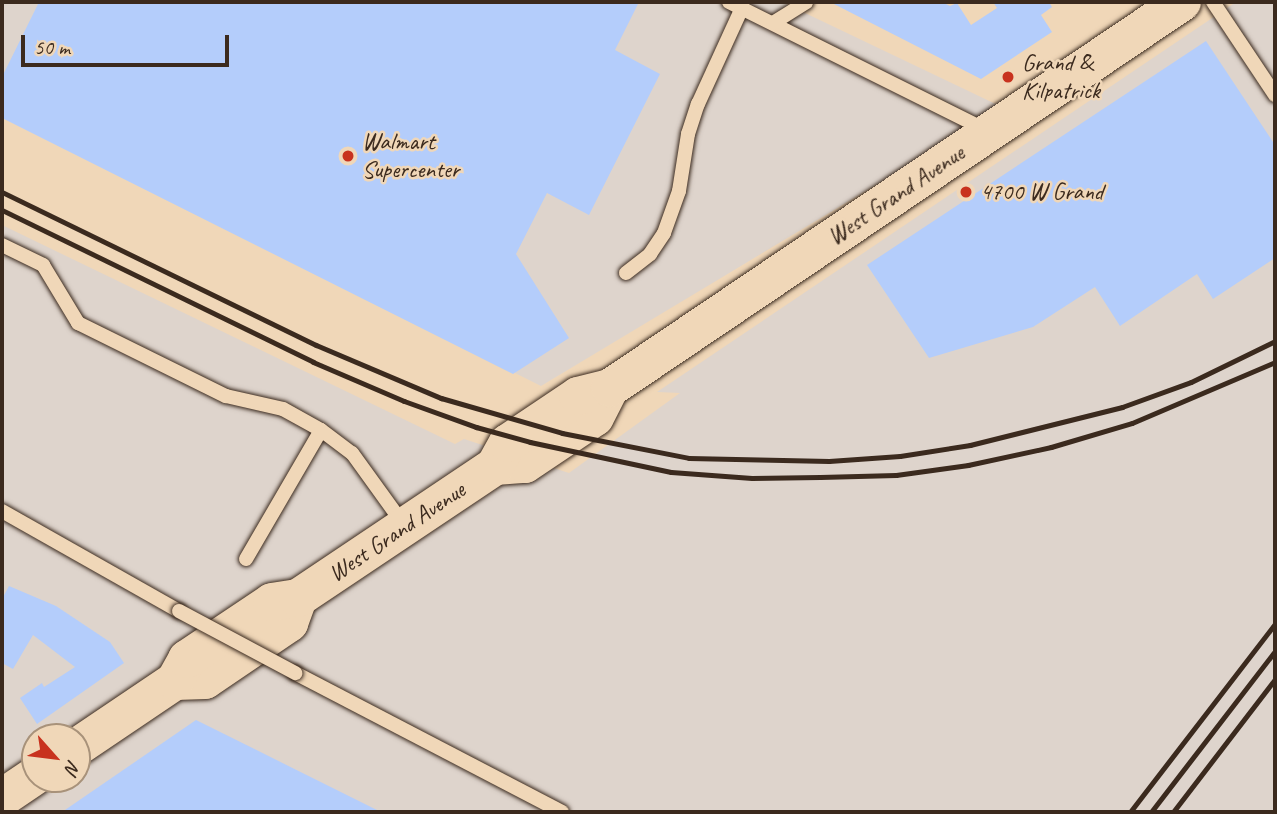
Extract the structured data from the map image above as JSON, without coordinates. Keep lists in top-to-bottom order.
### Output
{
  "streets": {
    "main road": ["West Grand Avenue"]
  },
  "places": ["Grand & Kilpatrick", "Walmart Supercenter", "4700 W Grand"],
  "scale_bar": "50 m",
  "north": "bottom right"
}
